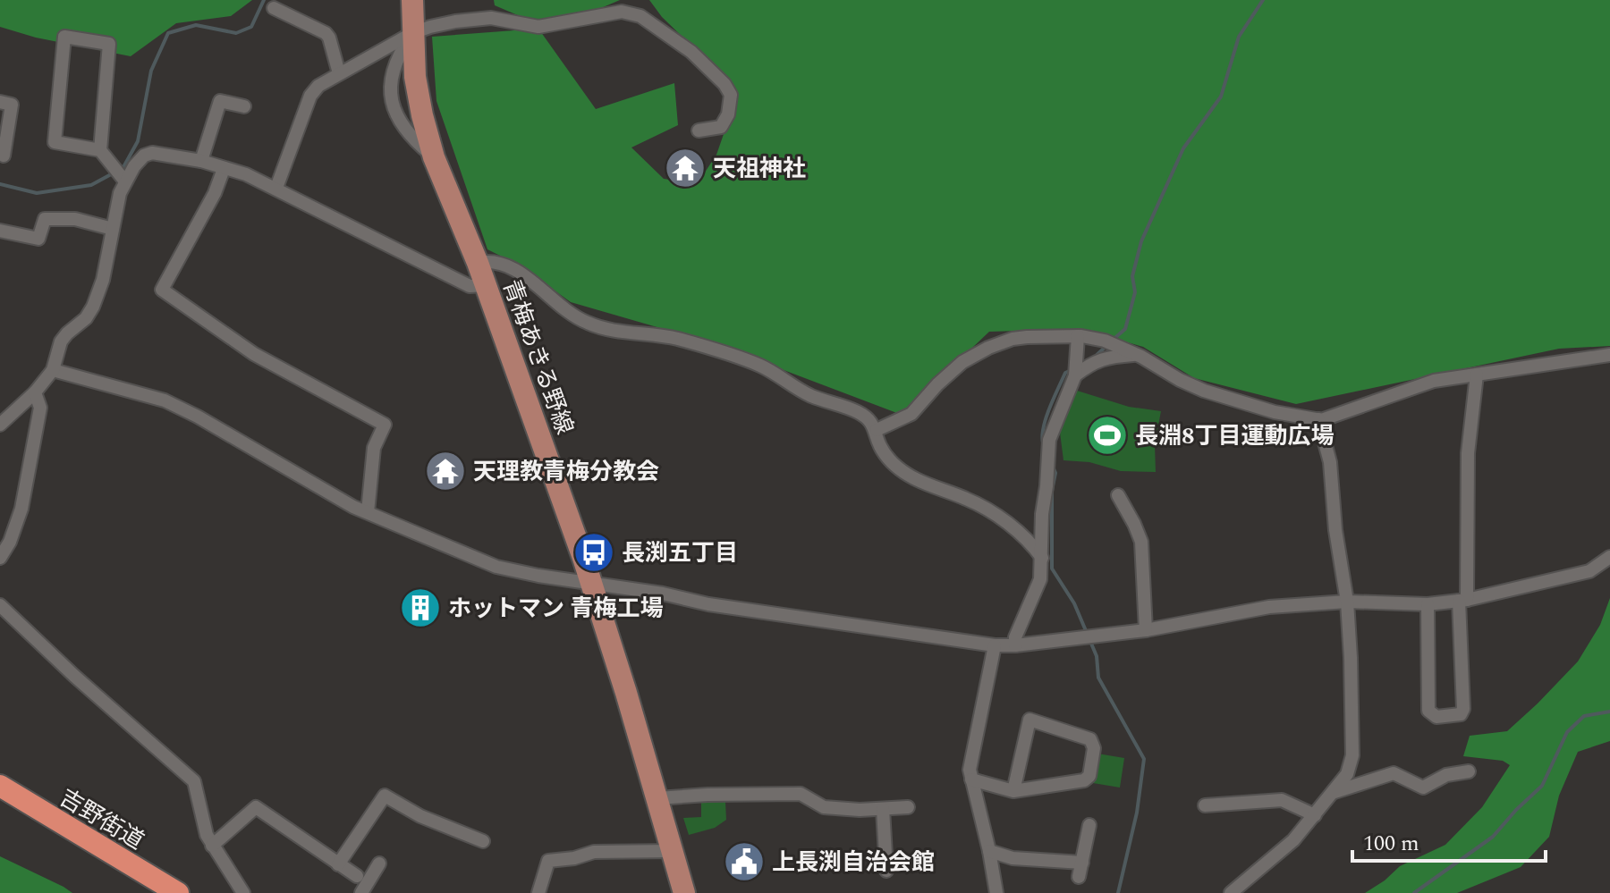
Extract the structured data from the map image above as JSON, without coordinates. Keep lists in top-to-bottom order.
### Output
{
  "streets": {
    "highway": ["吉野街道"],
    "main road": ["青梅あきる野線"]
  },
  "places": {
    "temple": ["天祖神社", "天理教青梅分教会"],
    "sports": ["長淵8丁目運動広場"],
    "bus stop": ["長渕五丁目"],
    "building": ["ホットマン 青梅工場"],
    "public building": ["上長渕自治会館"]
  },
  "scale_bar": "100 m"
}
